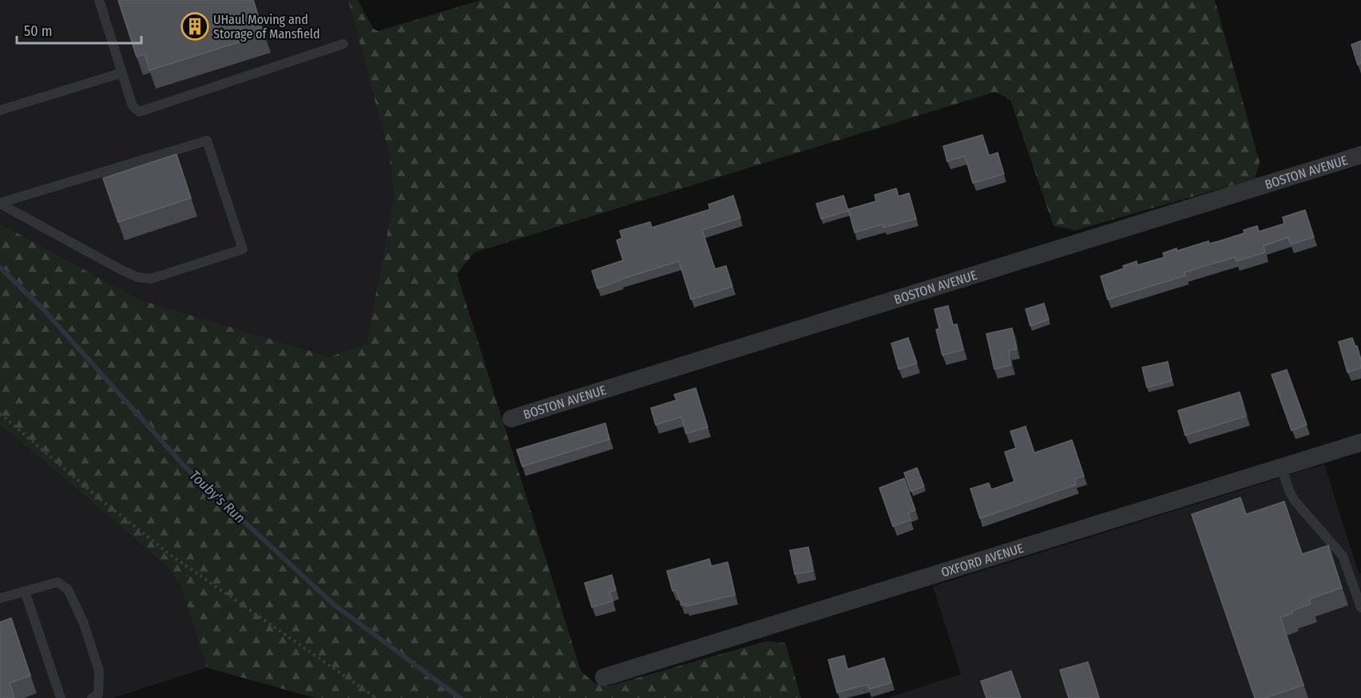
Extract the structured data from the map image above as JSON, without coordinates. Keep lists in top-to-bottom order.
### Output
{
  "streets": {
    "street": ["BOSTON AVENUE", "OXFORD AVENUE"]
  },
  "water": ["Touby's Run"],
  "places": {
    "building": ["UHaul Moving and Storage of Mansfield"]
  },
  "scale_bar": "50 m"
}
